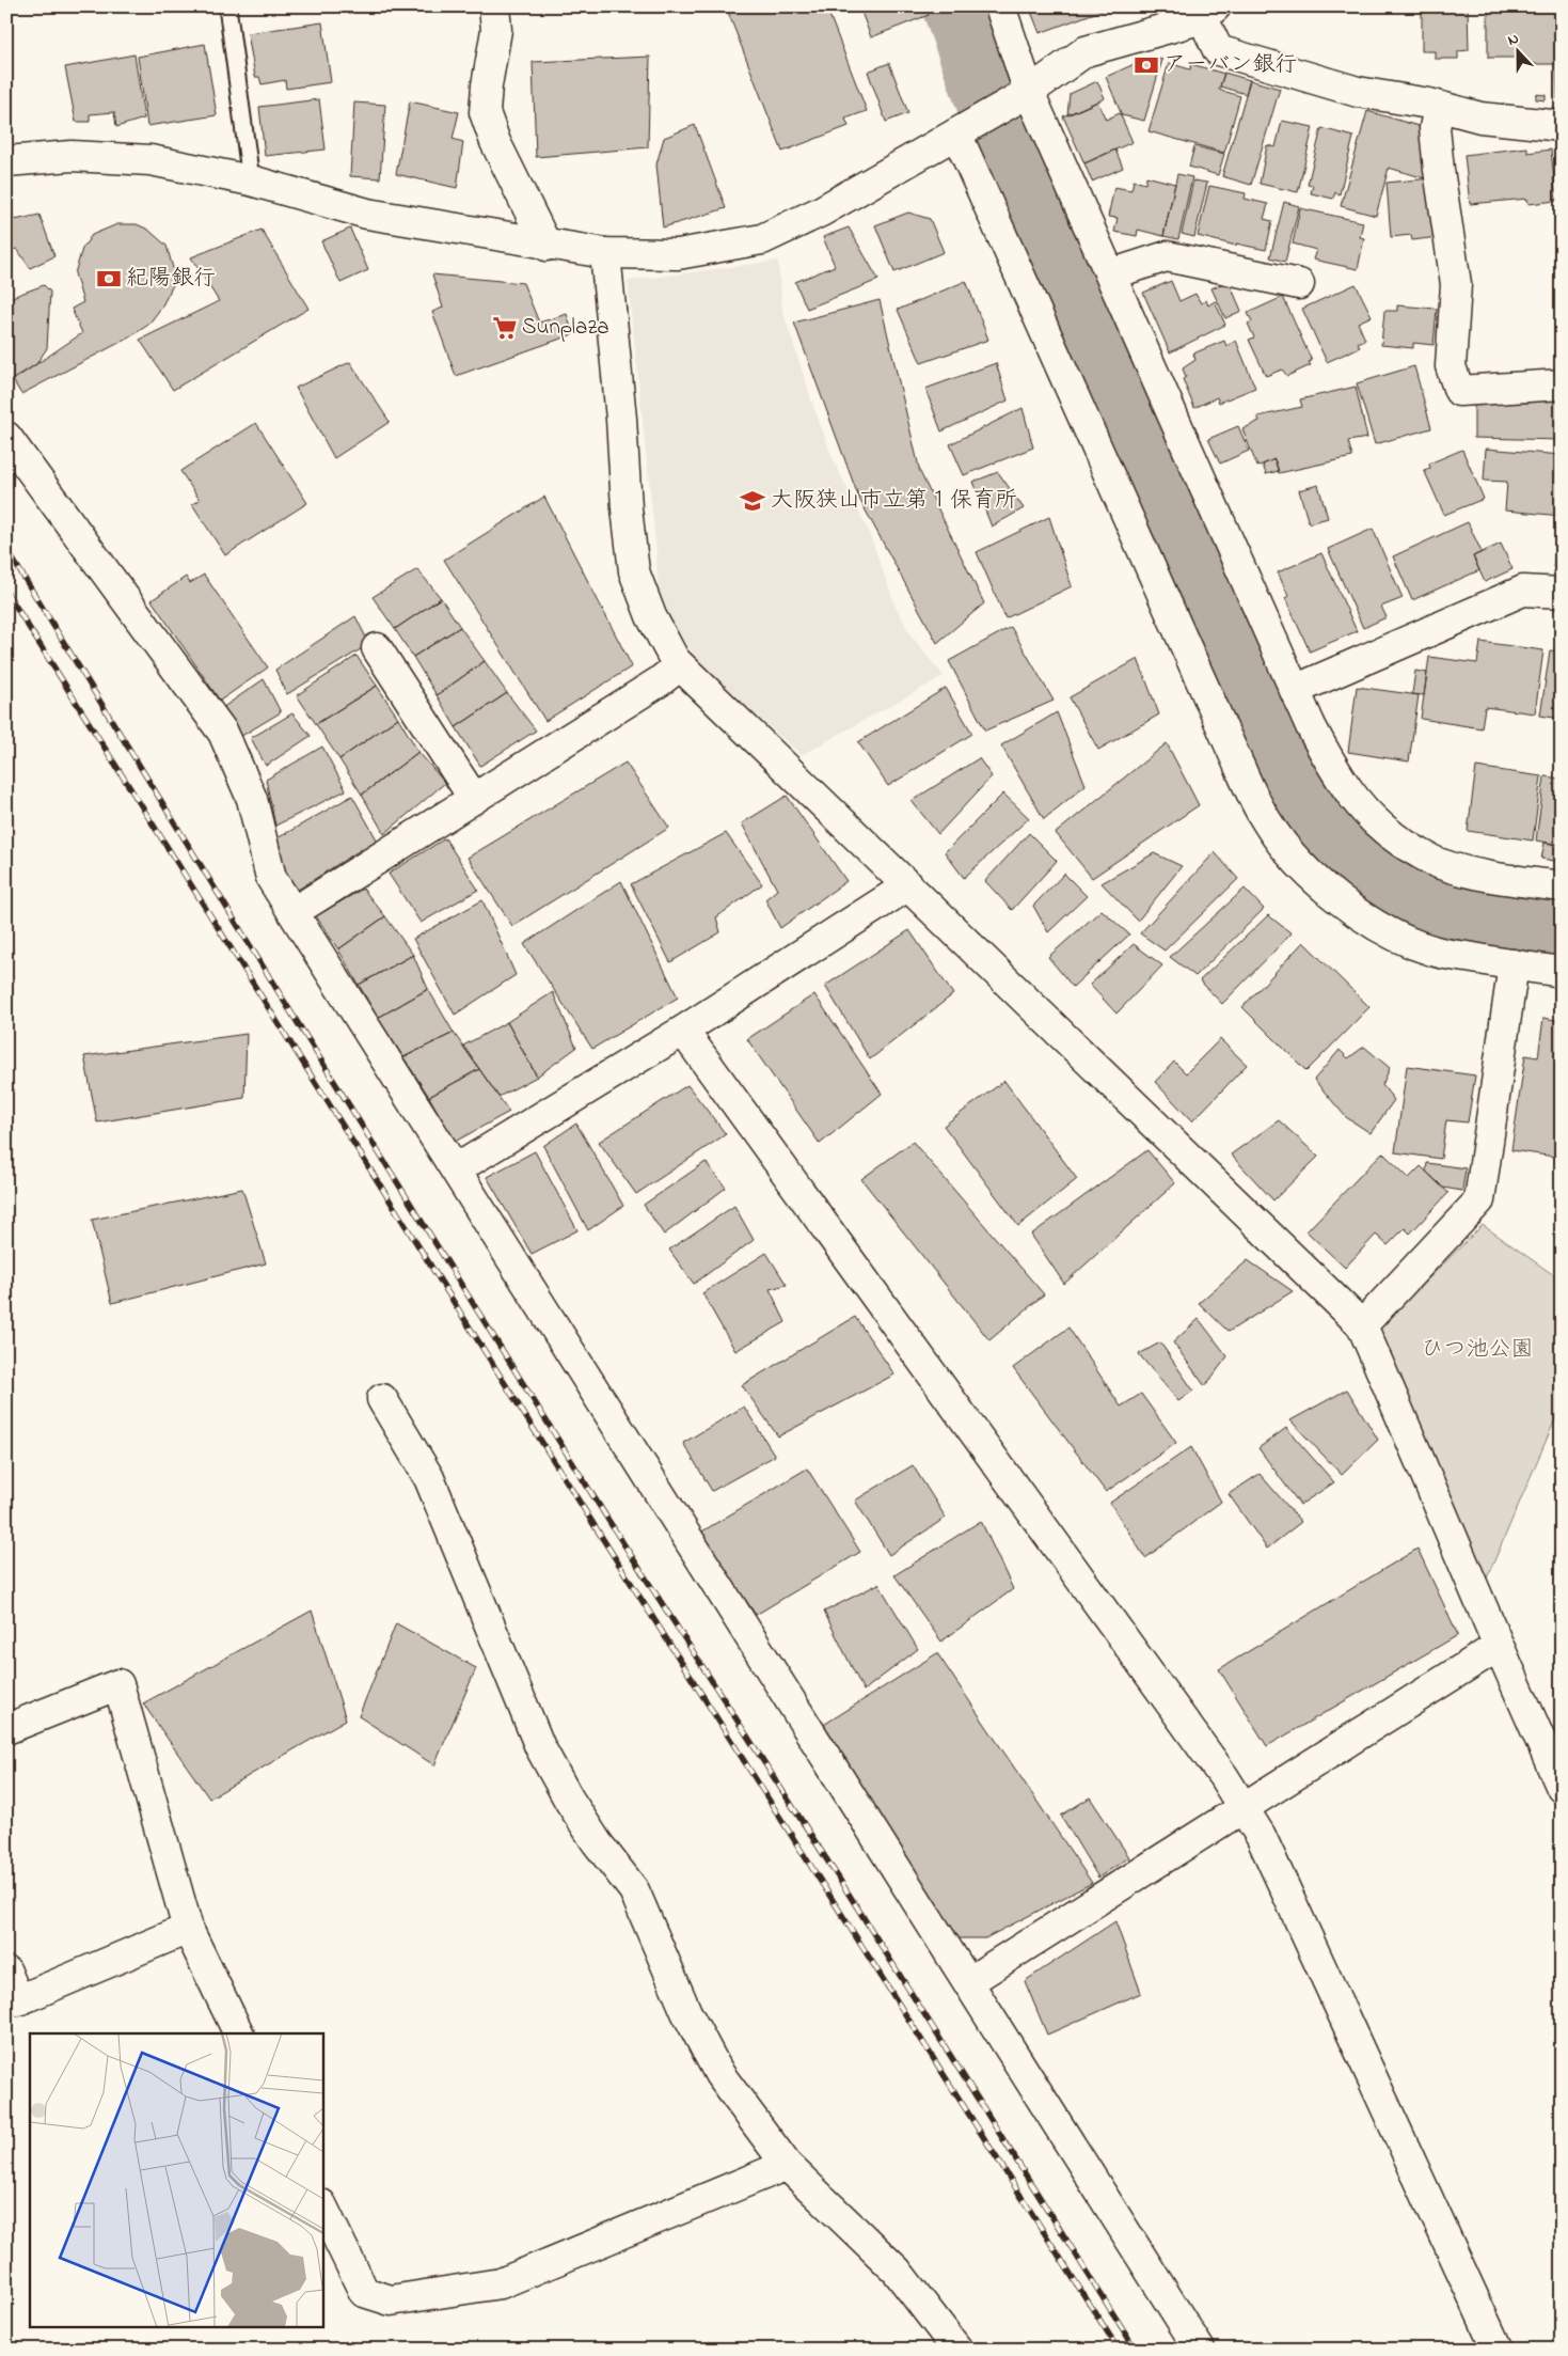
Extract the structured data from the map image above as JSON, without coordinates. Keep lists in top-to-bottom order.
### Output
{
  "parks": ["ひつ池公園"],
  "places": {
    "bank": ["アーバン銀行", "紀陽銀行"],
    "supermarket": ["Sunplaza"],
    "school or university": ["大阪狭山市立第１保育所"]
  },
  "north": "top"
}
